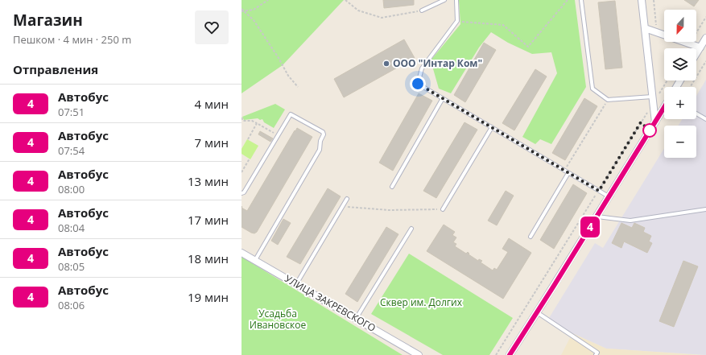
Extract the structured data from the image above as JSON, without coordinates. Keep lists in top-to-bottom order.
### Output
{
  "streets": {
    "street": ["УЛИЦА ЗАКРЕВСКОГО"]
  },
  "parks": ["Сквер им. Долгих", "Усадьба Ивановское"],
  "places": ["ООО \"Интар Ком\""],
  "lines": ["bus line 4"],
  "north": "bottom",
  "page": {
    "heading": [
      ["Магазин", "Пешком · 4 мин · 250 m"],
      "Отправления"
    ],
    "on_map": "4",
    "map_buttons": ["+", "−"],
    "list": [
      {
        "mark": "4",
        "name": "Автобус",
        "note": "07:51",
        "value": "4 мин"
      },
      {
        "mark": "4",
        "name": "Автобус",
        "note": "07:54",
        "value": "7 мин"
      },
      {
        "mark": "4",
        "name": "Автобус",
        "note": "08:00",
        "value": "13 мин"
      },
      {
        "mark": "4",
        "name": "Автобус",
        "note": "08:04",
        "value": "17 мин"
      },
      {
        "mark": "4",
        "name": "Автобус",
        "note": "08:05",
        "value": "18 мин"
      },
      {
        "mark": "4",
        "name": "Автобус",
        "note": "08:06",
        "value": "19 мин"
      }
    ]
  }
}
